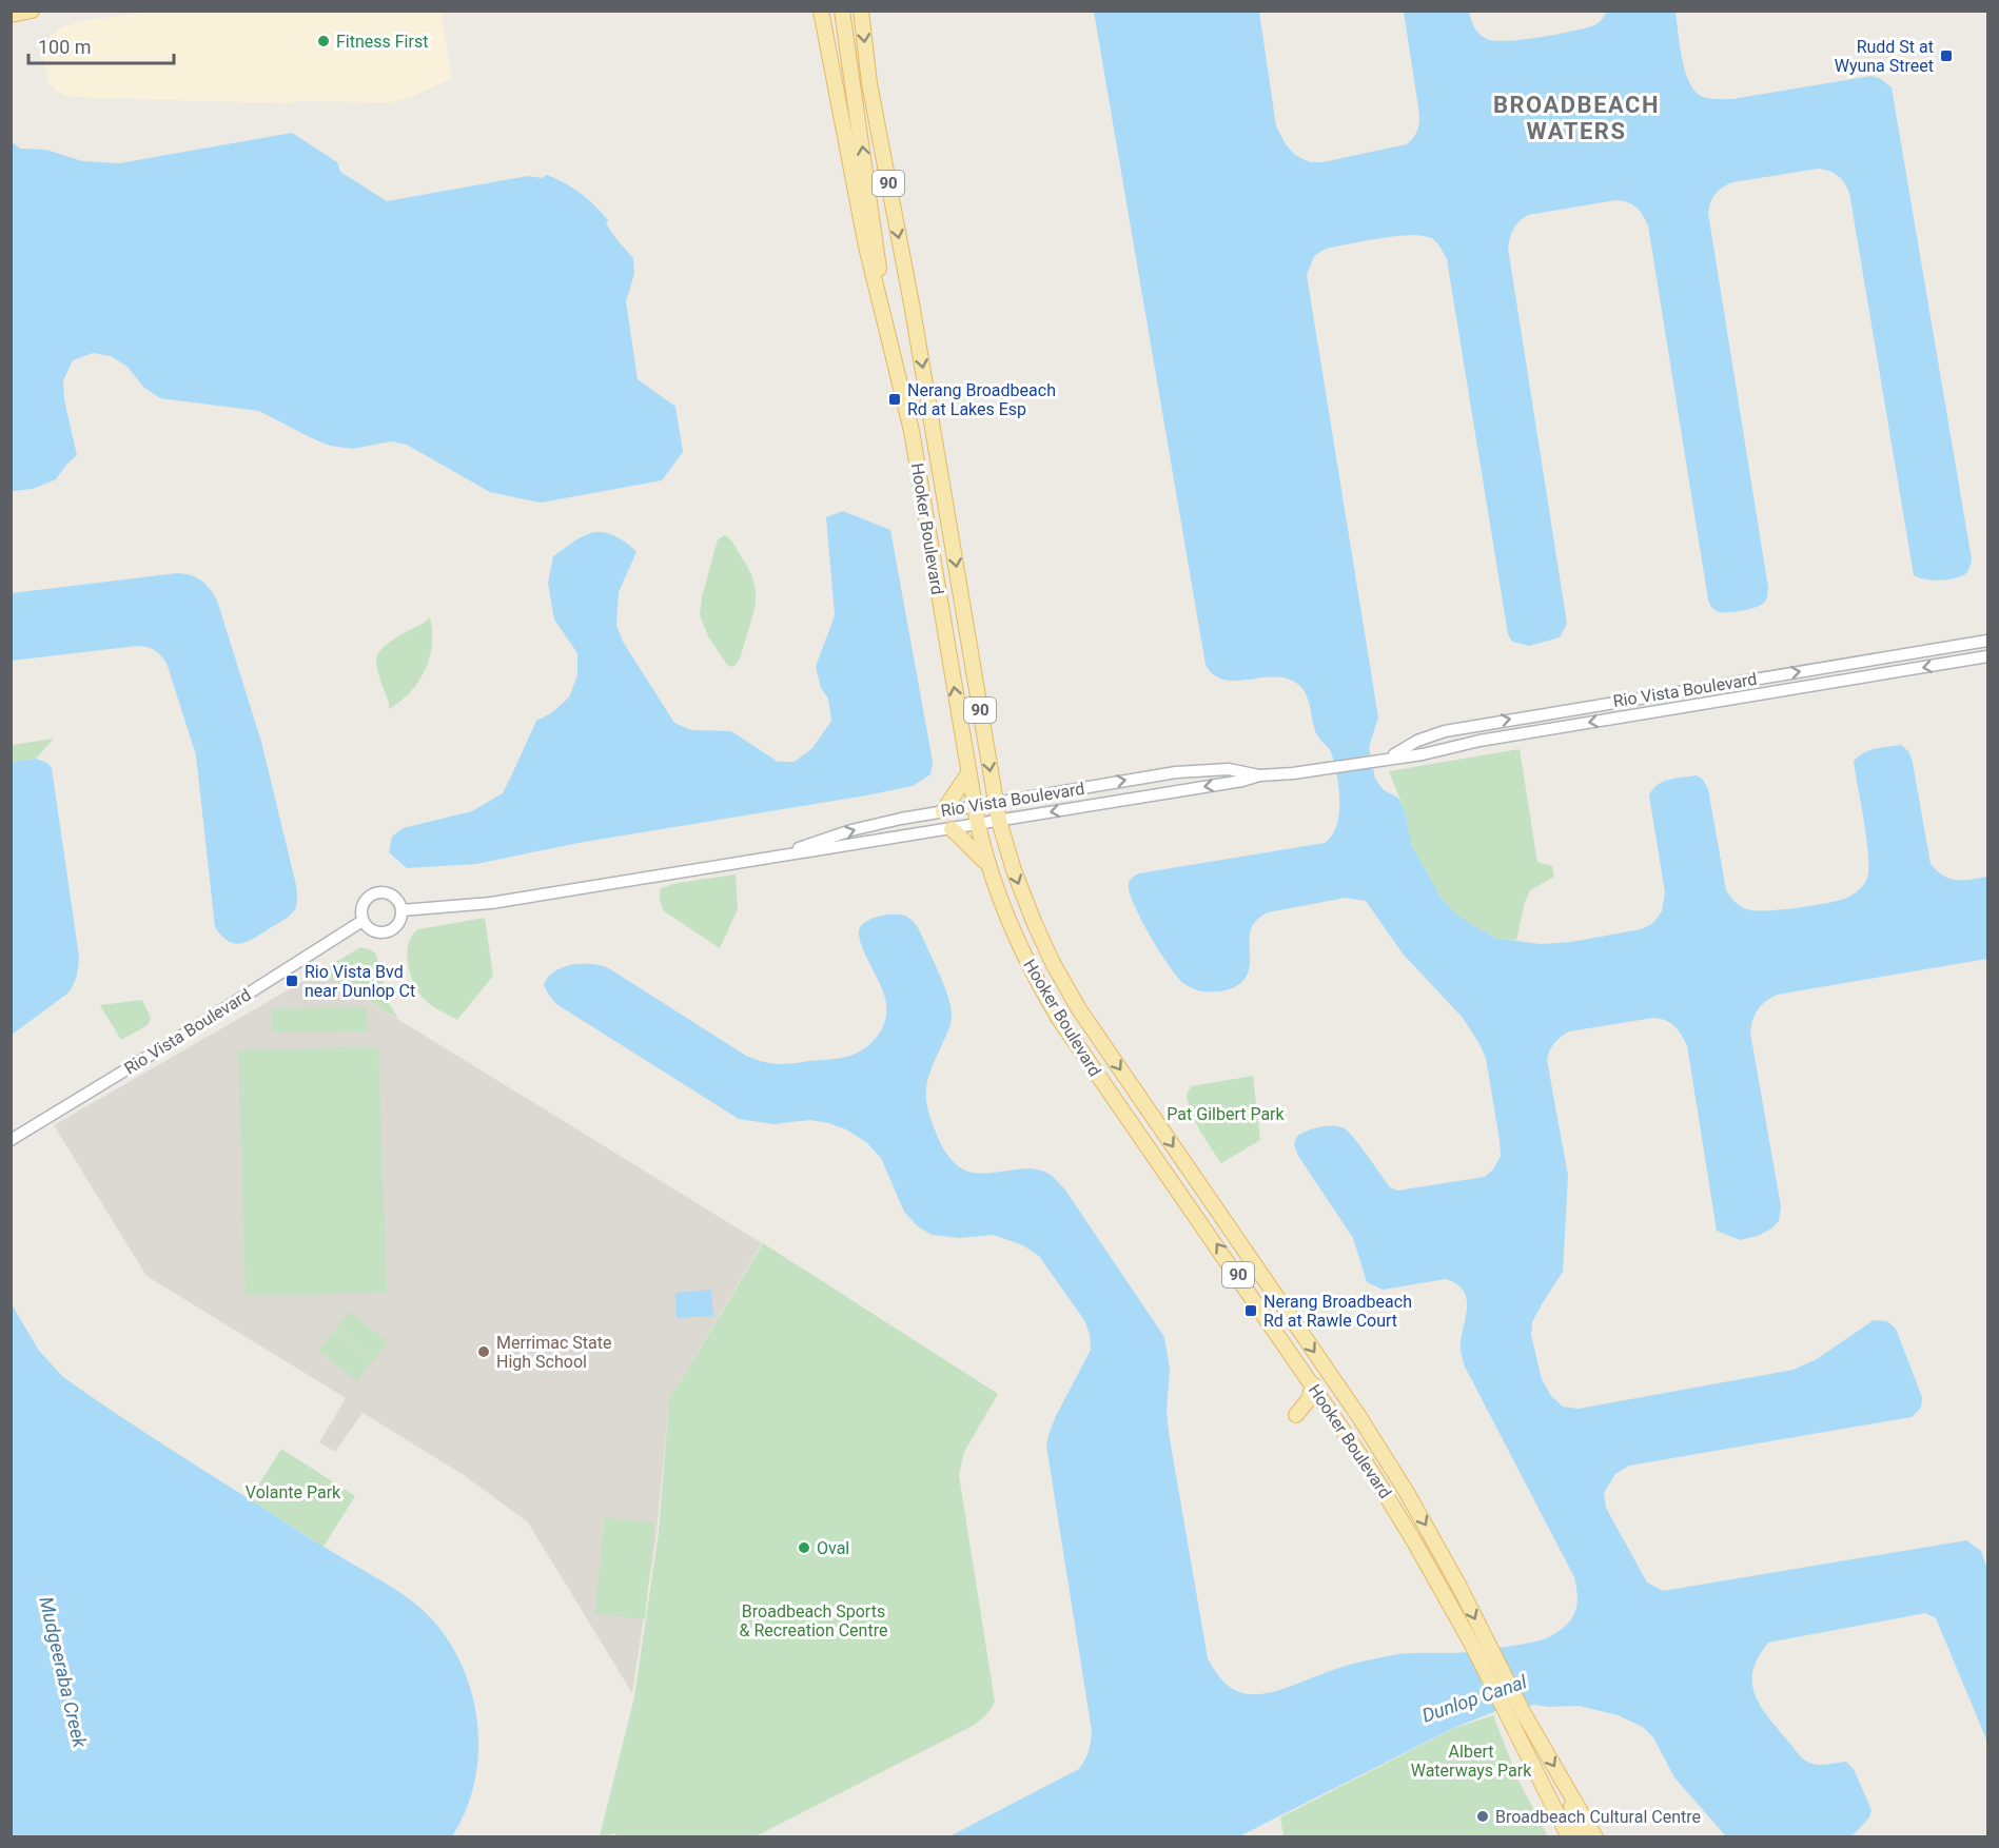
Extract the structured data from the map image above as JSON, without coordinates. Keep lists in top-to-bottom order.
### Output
{
  "streets": {
    "main road": ["90", "Hooker Boulevard"],
    "street": ["Rio Vista Boulevard"]
  },
  "crossings": [
    ["Hooker Boulevard", "Rio Vista Boulevard"]
  ],
  "districts": ["BROADBEACH WATERS"],
  "water": ["Mudgeeraba Creek", "Dunlop Canal"],
  "parks": [
    "Pat Gilbert Park",
    "Volante Park",
    "Broadbeach Sports & Recreation Centre",
    "Albert Waterways Park"
  ],
  "places": {
    "other": [
      "Fitness First",
      "Merrimac State High School",
      "Oval",
      "Broadbeach Cultural Centre"
    ],
    "transit": [
      "Rudd St at Wyuna Street",
      "Nerang Broadbeach Rd at Lakes Esp",
      "Rio Vista Bvd near Dunlop Ct",
      "Nerang Broadbeach Rd at Rawle Court"
    ]
  },
  "scale_bar": "100 m"
}
